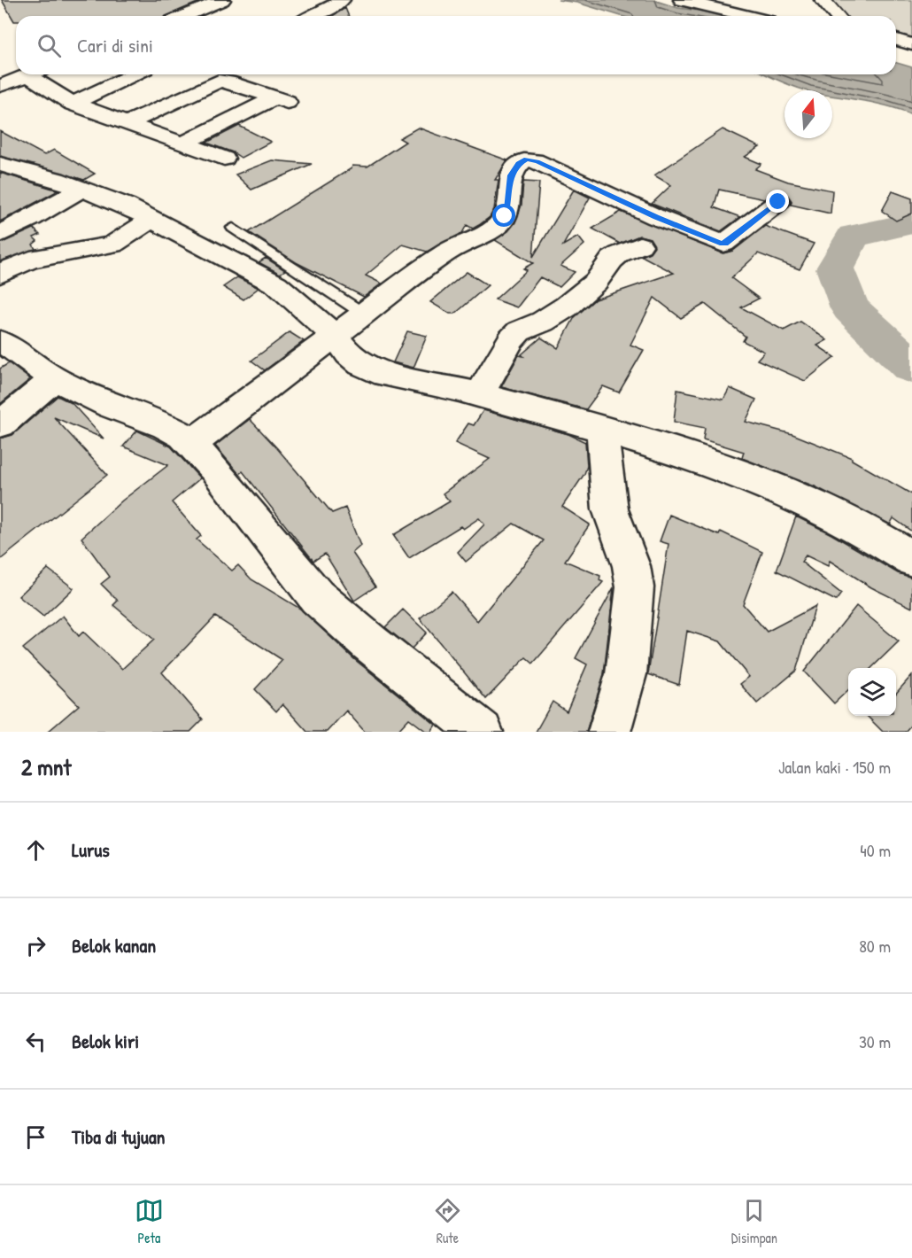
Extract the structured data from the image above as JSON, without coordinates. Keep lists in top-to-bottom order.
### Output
{
  "north": "top",
  "page": {
    "search": "Cari di sini",
    "heading": ["2 mnt", "Jalan kaki · 150 m"],
    "list": [
      ["Lurus", "40 m"],
      ["Belok kanan", "80 m"],
      ["Belok kiri", "30 m"],
      "Tiba di tujuan"
    ],
    "nav": ["Peta", "Rute", "Disimpan"]
  }
}
